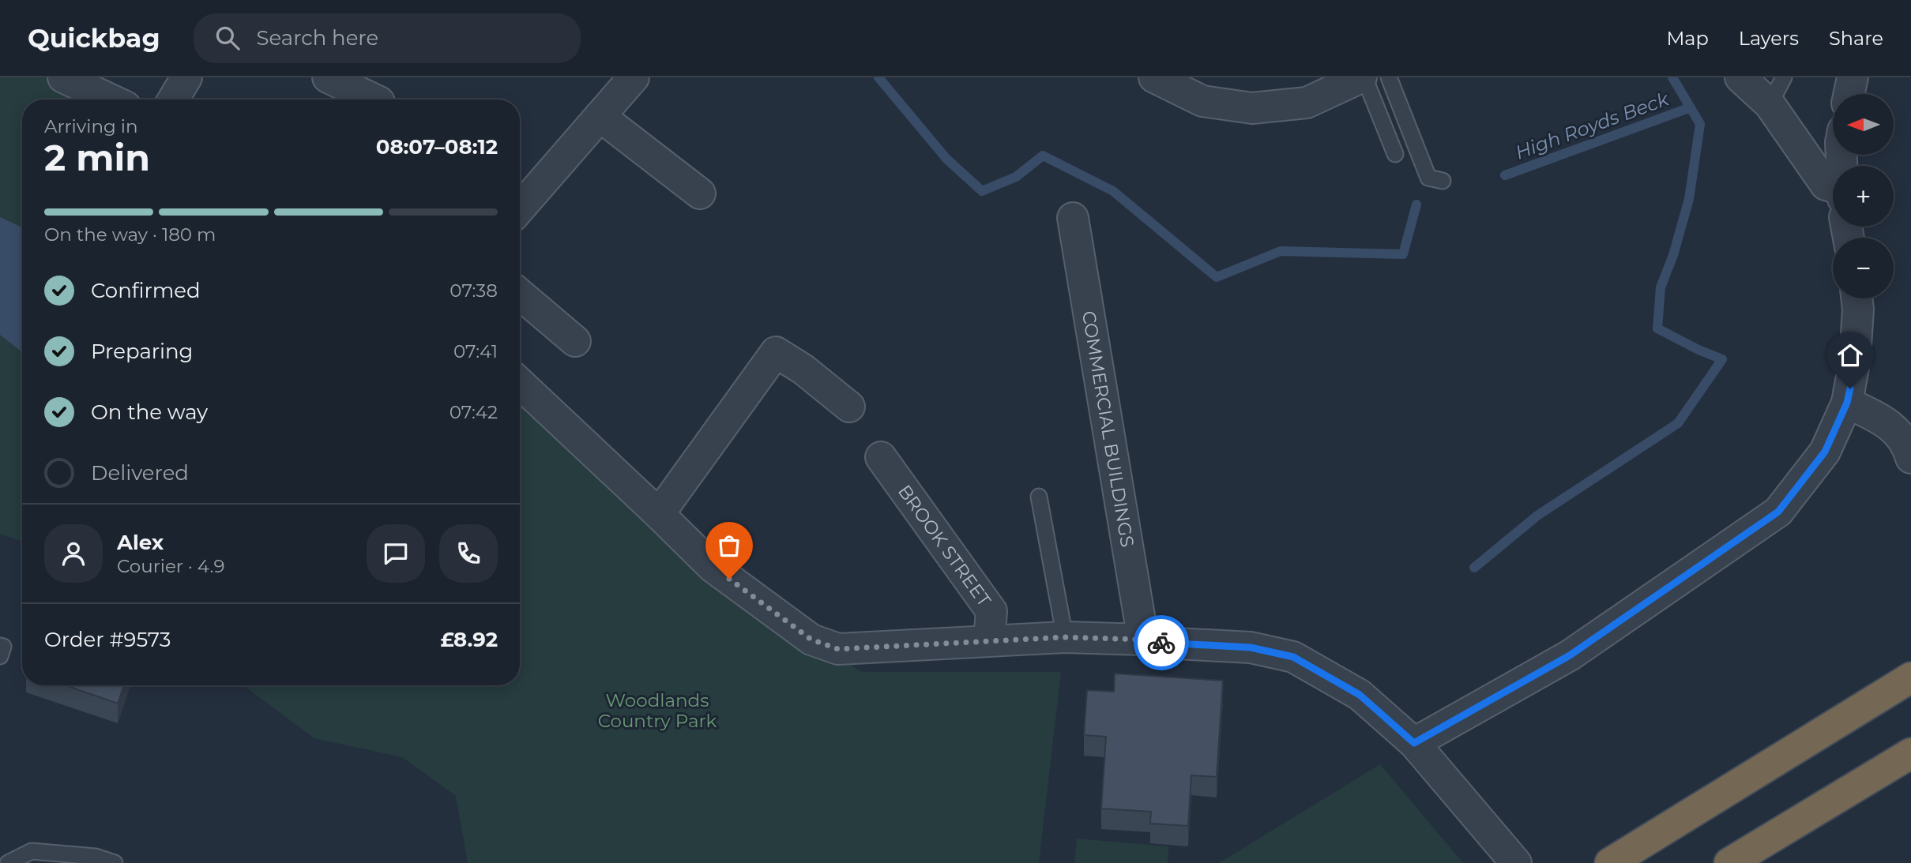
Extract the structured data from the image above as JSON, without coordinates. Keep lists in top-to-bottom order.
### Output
{
  "streets": {
    "street": ["COMMERCIAL BUILDINGS", "BROOK STREET"]
  },
  "water": ["High Royds Beck"],
  "parks": ["Woodlands Country Park"],
  "north": "left",
  "page": {
    "header": "Quickbag",
    "search": "Search here",
    "nav": ["Map", "Layers", "Share"],
    "map_buttons": ["+", "−"],
    "heading": ["2 min", "Arriving in", "08:07–08:12"],
    "panel": [
      "Alex",
      "Courier · 4.9",
      "Order #9573",
      "£8.92"
    ],
    "bar": "On the way · 180 m",
    "list": [
      ["Confirmed", "07:38"],
      ["Preparing", "07:41"],
      ["On the way", "07:42"],
      "Delivered"
    ]
  }
}
